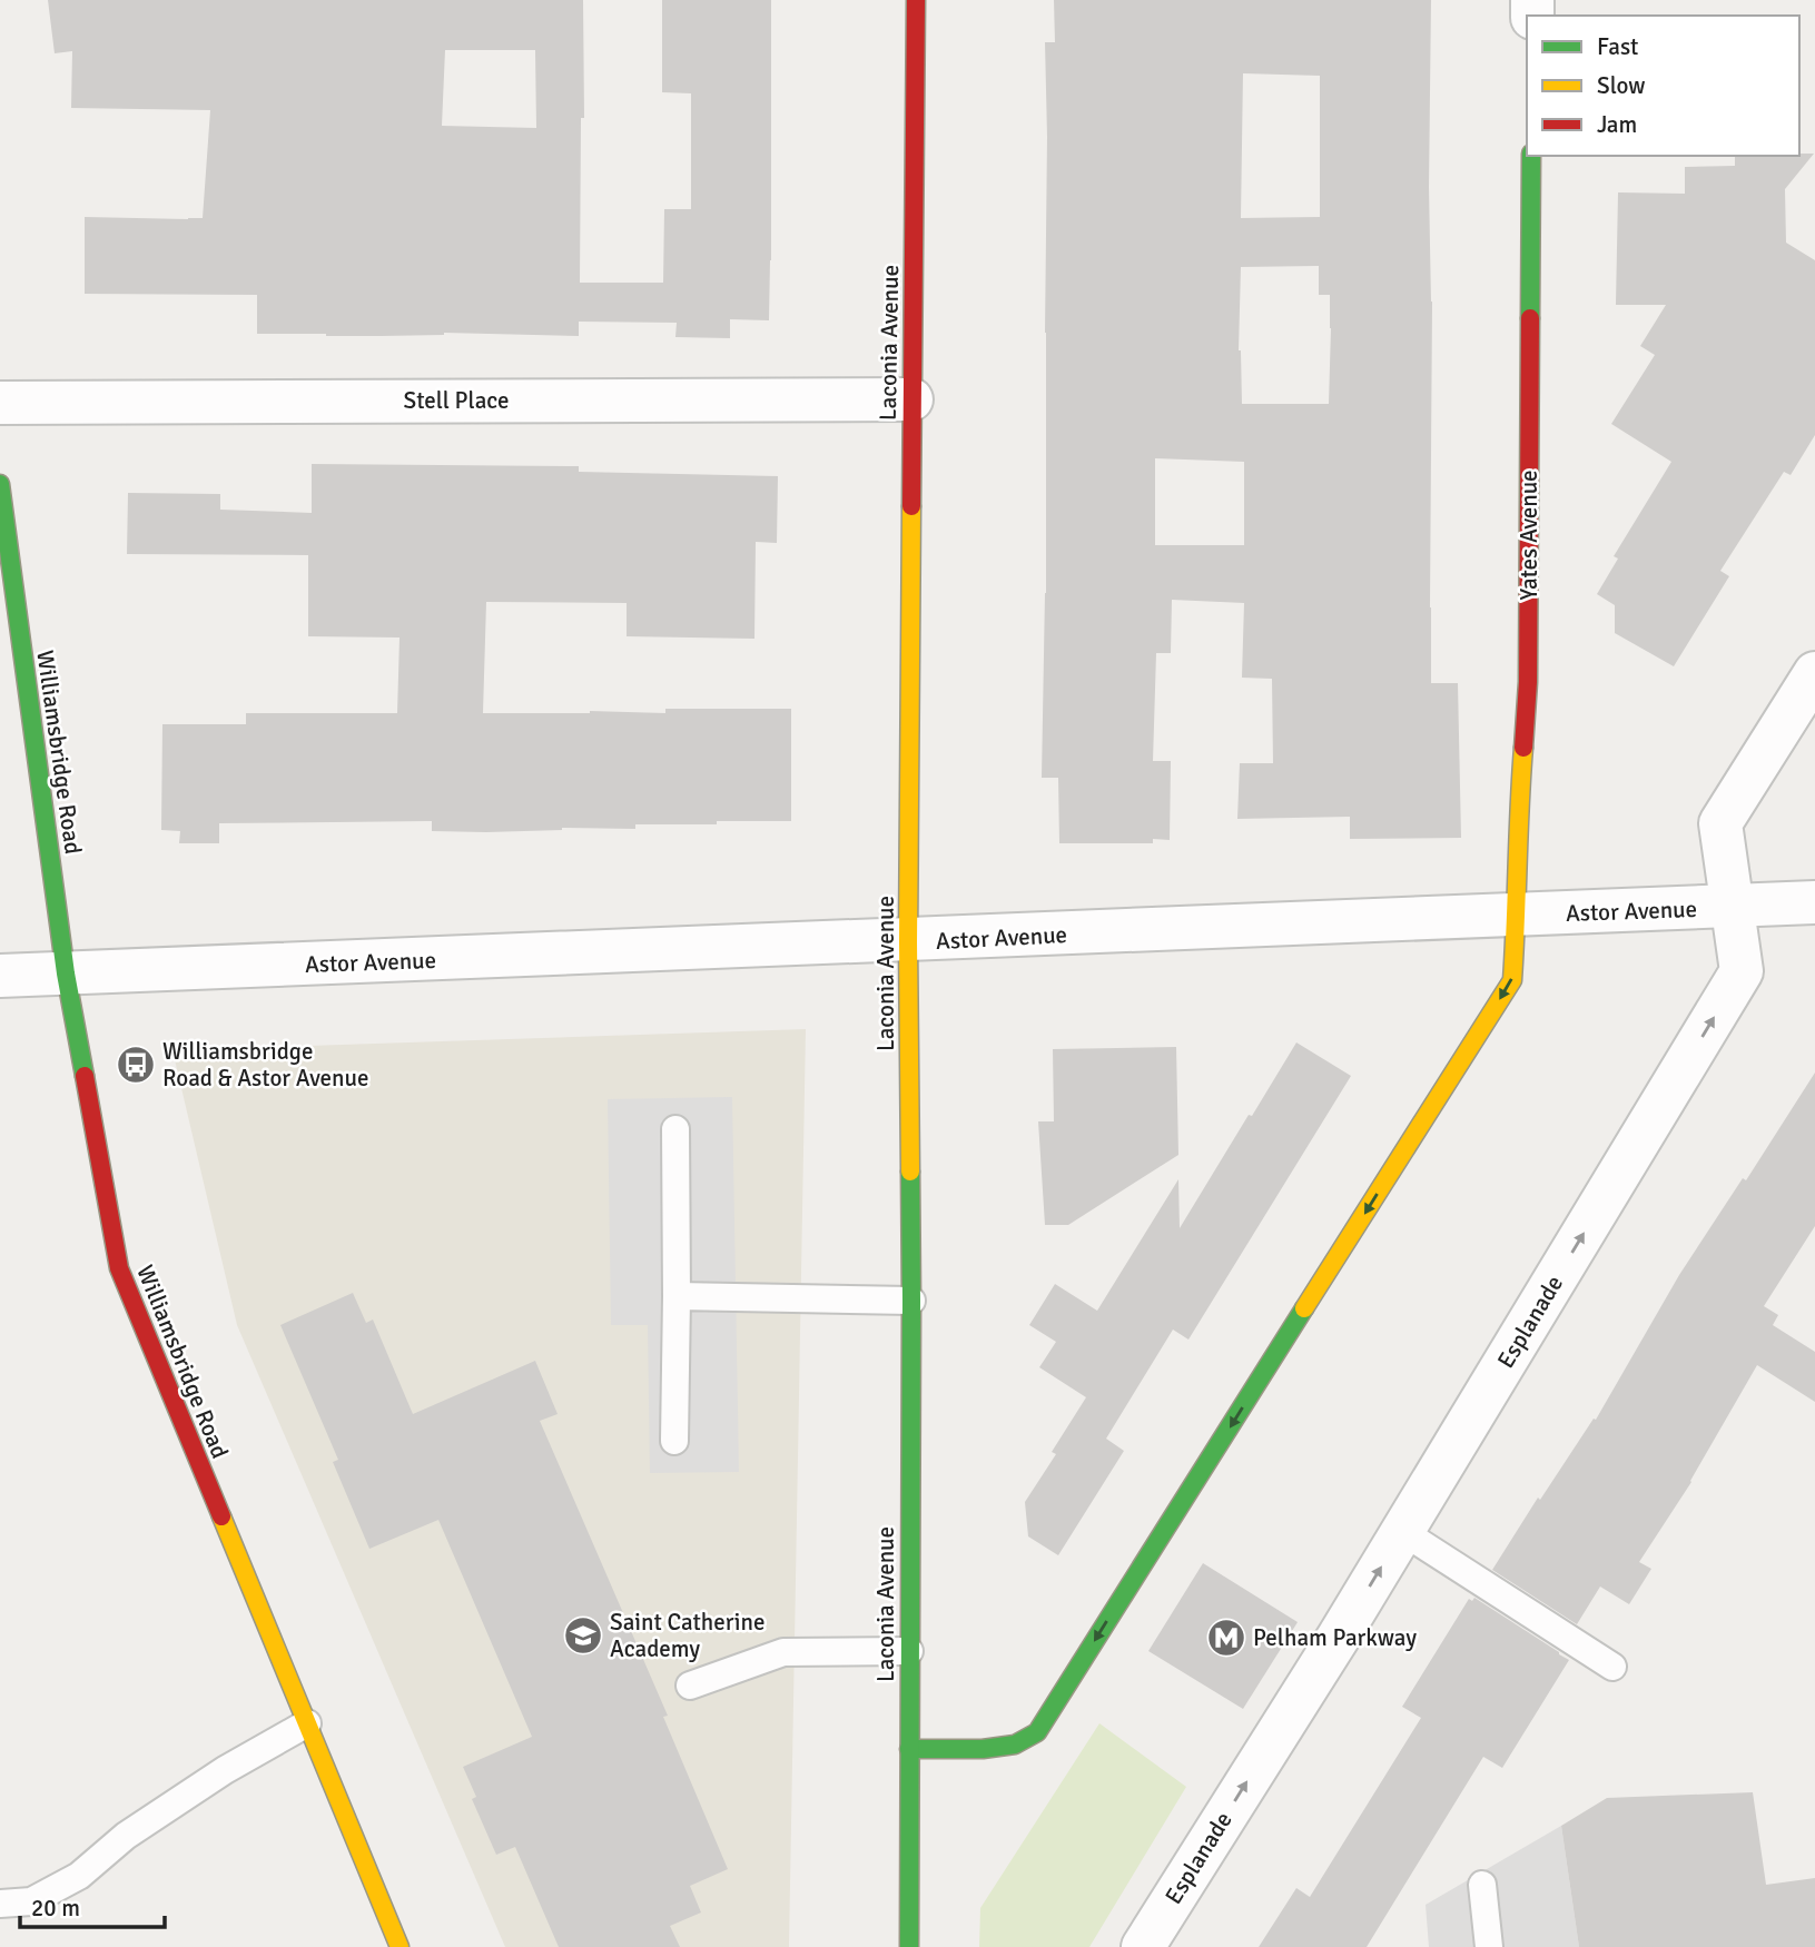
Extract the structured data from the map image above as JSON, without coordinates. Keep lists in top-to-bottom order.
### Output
{
  "streets": {
    "street": [
      "Laconia Avenue",
      "Stell Place",
      "Yates Avenue",
      "Williamsbridge Road",
      "Astor Avenue",
      "Esplanade"
    ]
  },
  "crossings": [
    ["Laconia Avenue", "Stell Place"],
    ["Laconia Avenue", "Astor Avenue"],
    ["Yates Avenue", "Astor Avenue"],
    ["Williamsbridge Road", "Astor Avenue"],
    ["Astor Avenue", "Esplanade"]
  ],
  "places": {
    "bus stop": ["Williamsbridge Road & Astor Avenue"],
    "school or university": ["Saint Catherine Academy"],
    "metro station": ["Pelham Parkway"]
  },
  "legend": ["Fast", "Slow", "Jam"],
  "scale_bar": "20 m"
}
